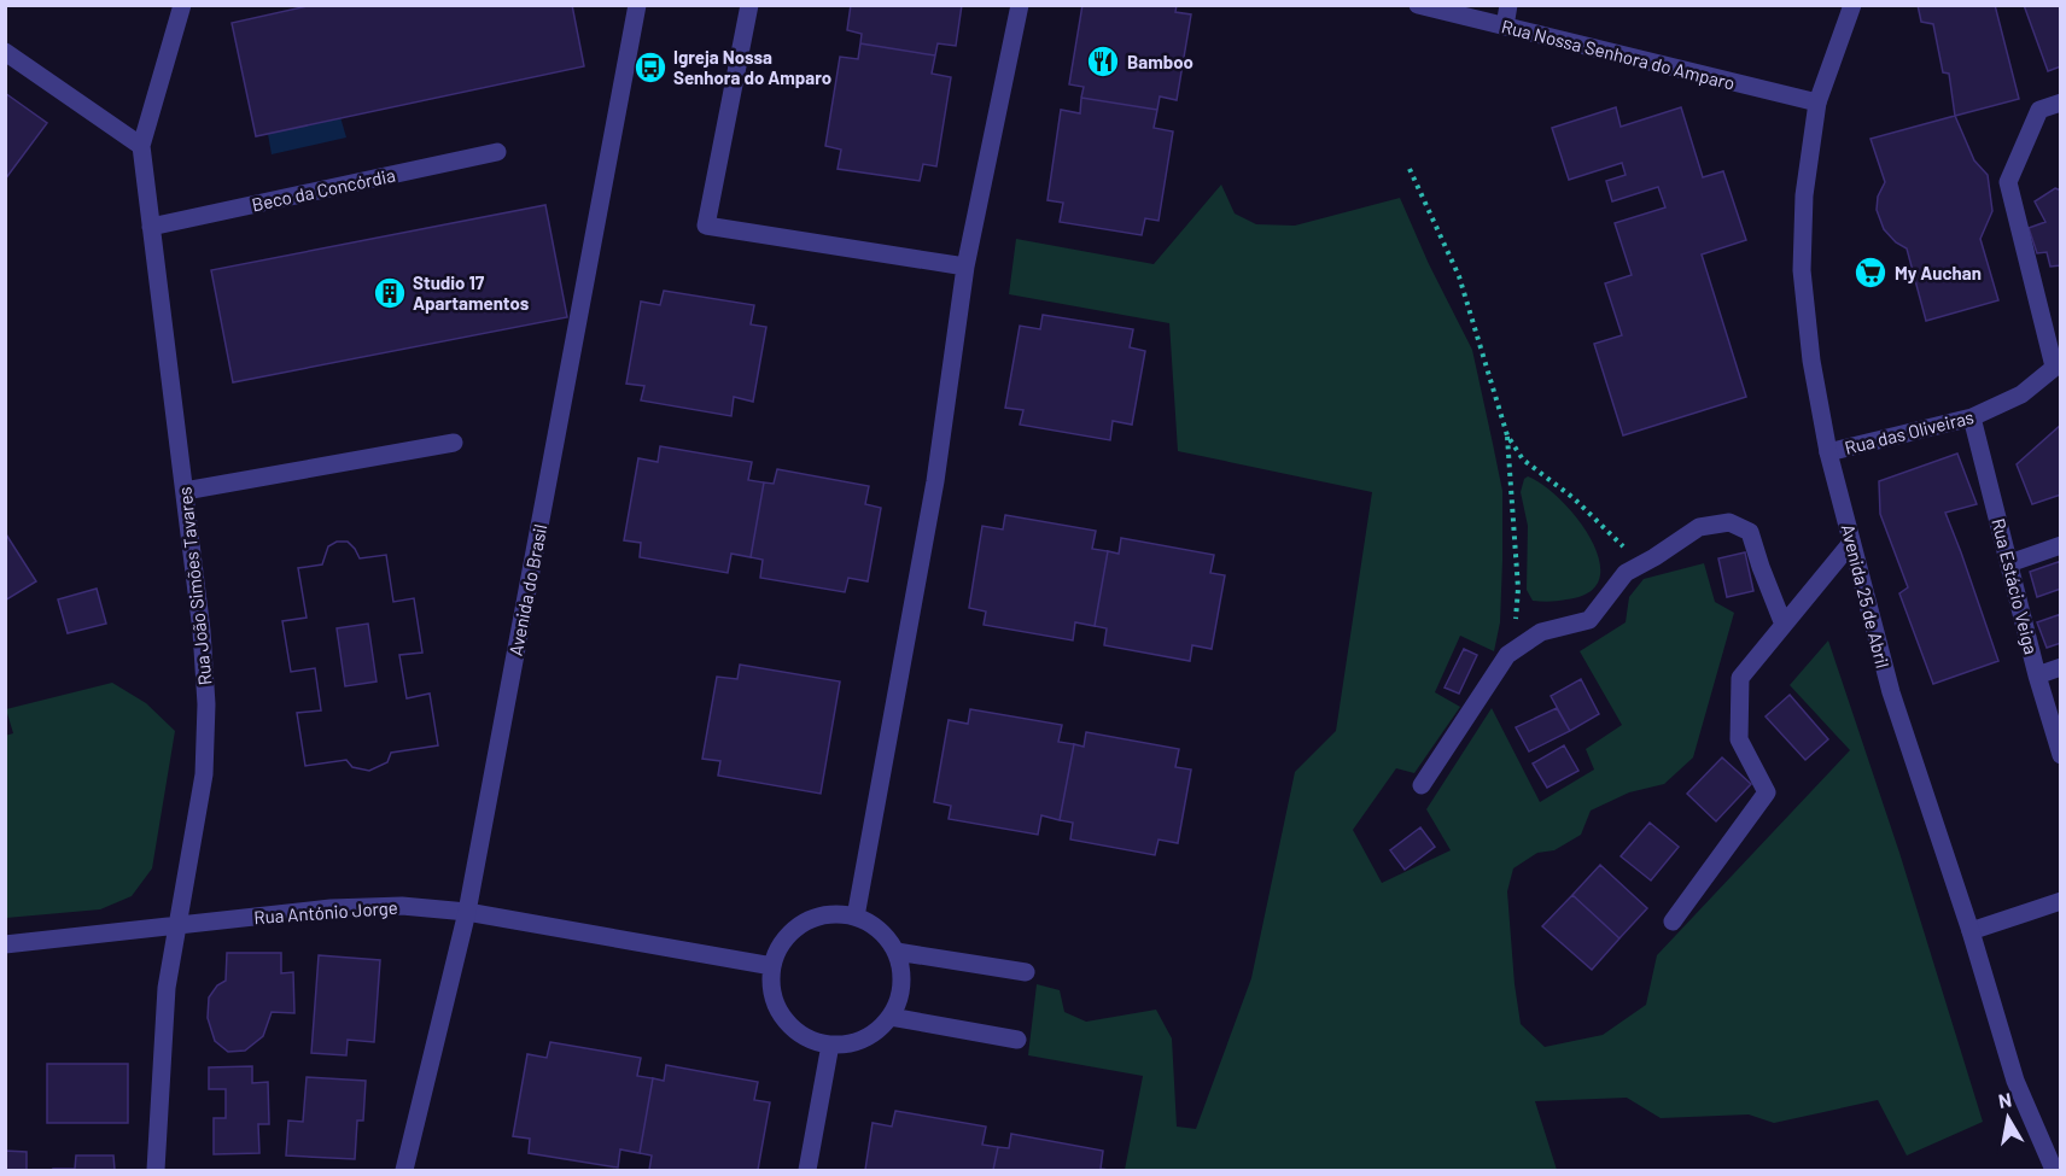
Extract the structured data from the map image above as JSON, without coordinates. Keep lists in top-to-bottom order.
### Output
{
  "streets": {
    "street": [
      "Rua Nossa Senhora do Amparo",
      "Beco da Concórdia",
      "Rua das Oliveiras",
      "Rua João Simões Tavares",
      "Rua Estácio Veiga",
      "Avenida do Brasil",
      "Avenida 25 de Abril",
      "Rua António Jorge"
    ]
  },
  "crossings": [
    ["Rua Nossa Senhora do Amparo", "Avenida 25 de Abril"],
    ["Beco da Concórdia", "Rua João Simões Tavares"],
    ["Rua das Oliveiras", "Rua Estácio Veiga"],
    ["Rua das Oliveiras", "Avenida 25 de Abril"],
    ["Rua João Simões Tavares", "Rua António Jorge"],
    ["Avenida do Brasil", "Rua António Jorge"]
  ],
  "places": {
    "restaurant": ["Bamboo"],
    "bus stop": ["Igreja Nossa Senhora do Amparo"],
    "supermarket": ["My Auchan"],
    "building": ["Studio 17 Apartamentos"]
  },
  "north": "top"
}
